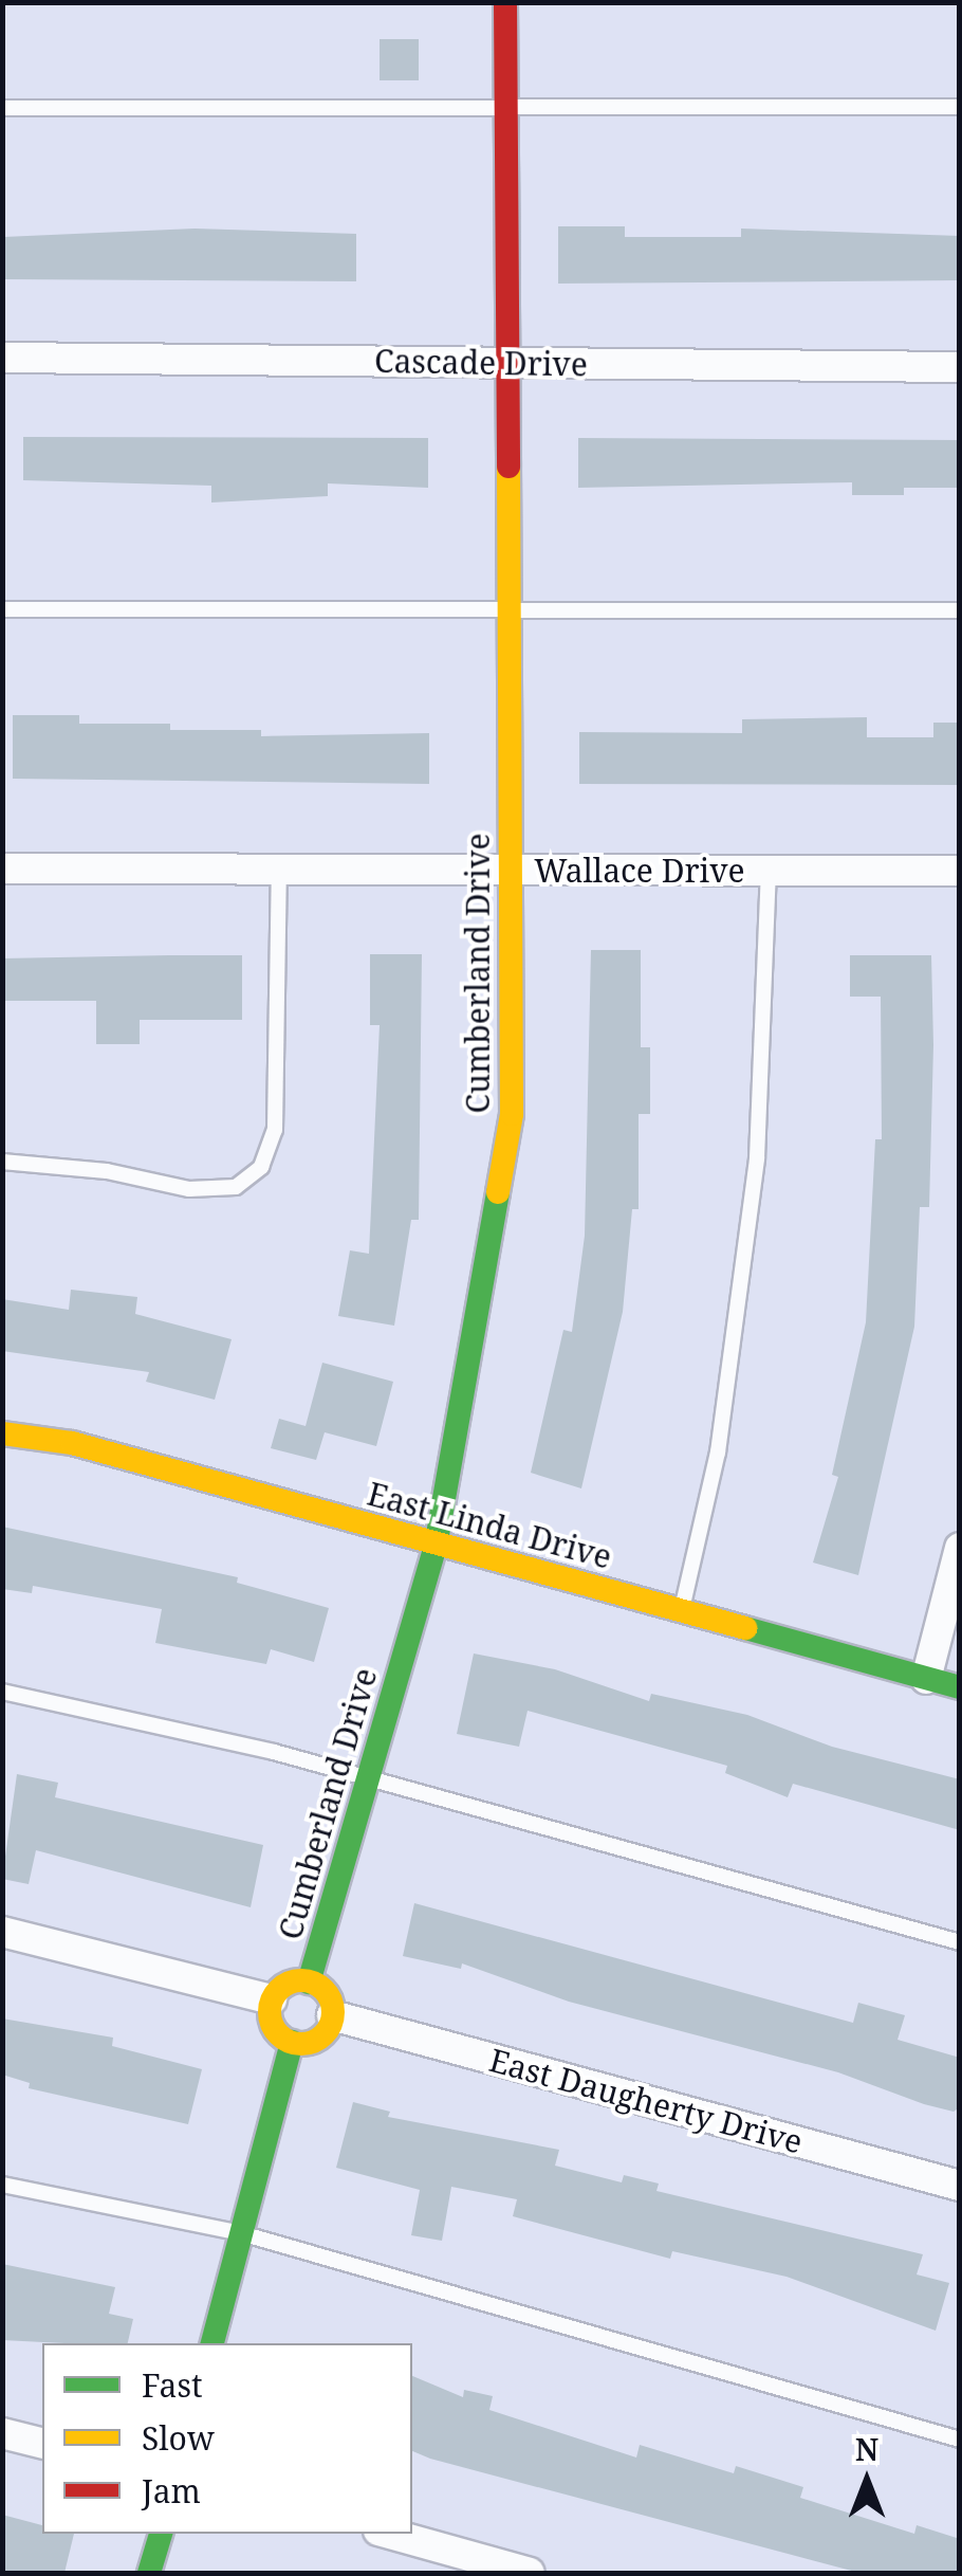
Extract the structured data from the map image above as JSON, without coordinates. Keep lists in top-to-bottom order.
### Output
{
  "streets": {
    "street": [
      "Cascade Drive",
      "Wallace Drive",
      "Cumberland Drive",
      "East Linda Drive",
      "East Daugherty Drive"
    ]
  },
  "crossings": [
    ["Cascade Drive", "Cumberland Drive"],
    ["Wallace Drive", "Cumberland Drive"],
    ["Cumberland Drive", "East Linda Drive"],
    ["Cumberland Drive", "East Daugherty Drive"]
  ],
  "legend": ["Fast", "Slow", "Jam"],
  "north": "top"
}
